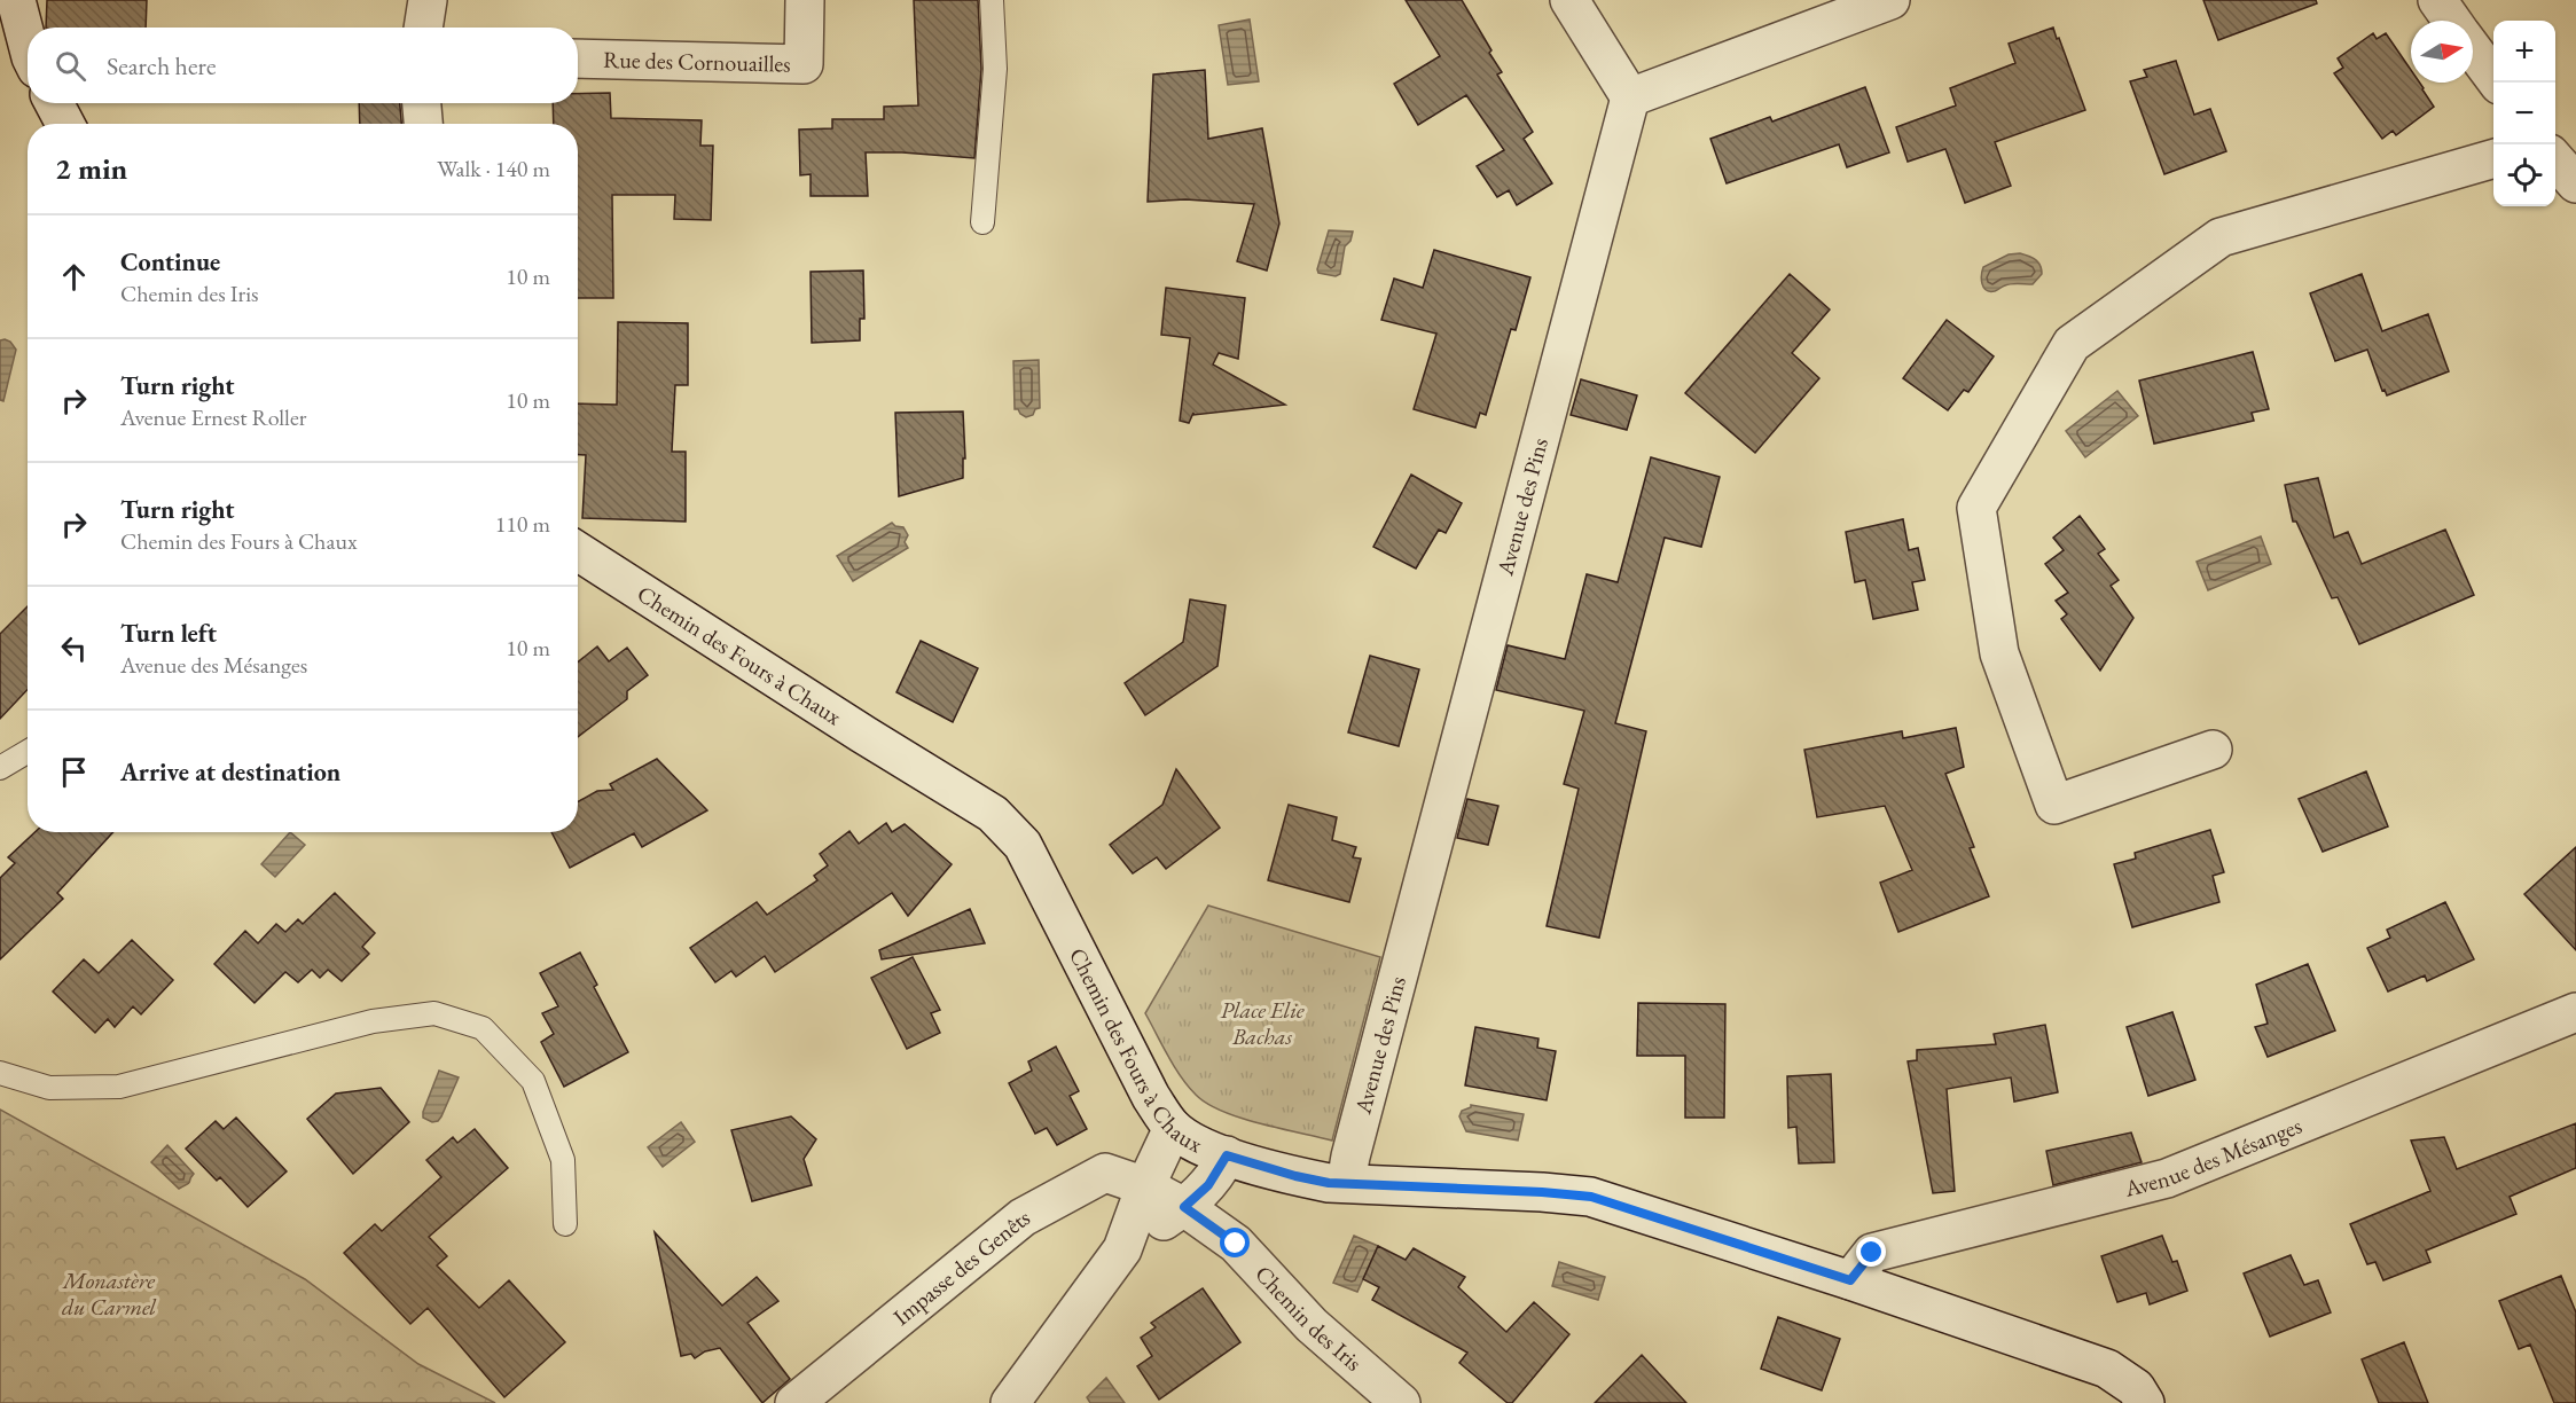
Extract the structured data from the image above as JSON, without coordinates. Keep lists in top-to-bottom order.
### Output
{
  "streets": {
    "street": [
      "Rue des Cornouailles",
      "Avenue des Pins",
      "Chemin des Fours à Chaux",
      "Avenue des Mésanges",
      "Impasse des Genêts",
      "Chemin des Iris"
    ]
  },
  "crossings": [
    ["Avenue des Pins", "Chemin des Fours à Chaux"],
    ["Chemin des Fours à Chaux", "Avenue des Mésanges"],
    ["Impasse des Genêts", "Chemin des Iris"]
  ],
  "parks": ["Place Elie Bachas", "Monastère du Carmel"],
  "north": "right",
  "page": {
    "map_buttons": ["+", "−"],
    "search": "Search here",
    "heading": ["2 min", "Walk · 140 m"],
    "list": [
      ["Continue", "Chemin des Iris", "10 m"],
      ["Turn right", "Avenue Ernest Roller", "10 m"],
      ["Turn right", "Chemin des Fours à Chaux", "110 m"],
      ["Turn left", "Avenue des Mésanges", "10 m"],
      "Arrive at destination"
    ]
  }
}
